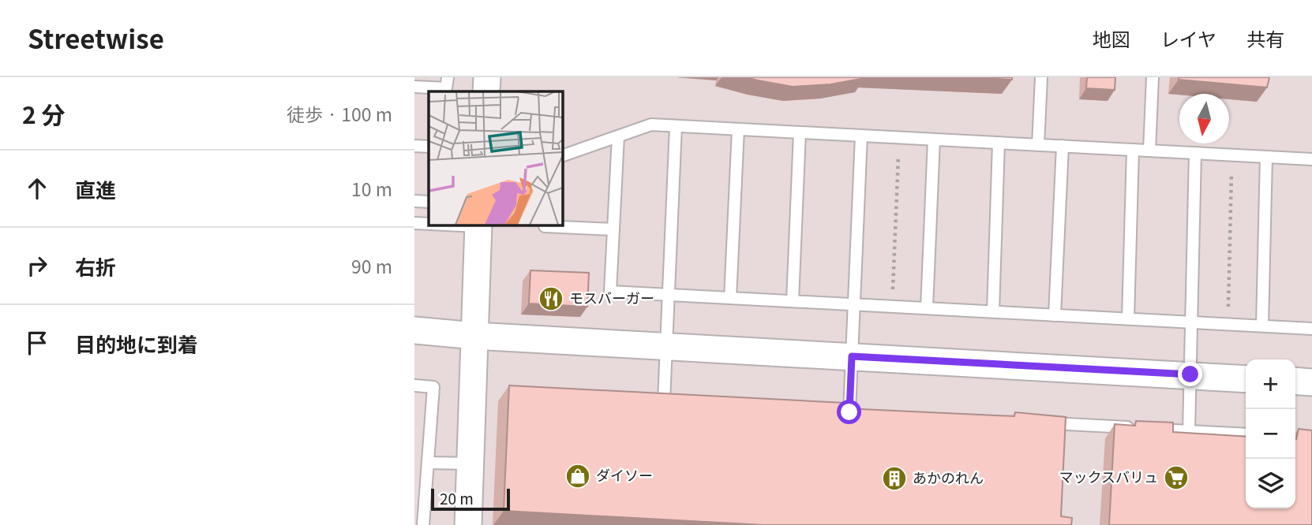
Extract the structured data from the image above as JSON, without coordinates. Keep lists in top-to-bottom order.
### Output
{
  "places": {
    "restaurant": ["モスバーガー"],
    "shop": ["ダイソー"],
    "supermarket": ["マックスバリュ"],
    "building": ["あかのれん"]
  },
  "scale_bar": "20 m",
  "north": "bottom",
  "page": {
    "header": "Streetwise",
    "nav": ["地図", "レイヤ", "共有"],
    "heading": ["2 分", "徒歩 · 100 m"],
    "list": [
      ["直進", "10 m"],
      ["右折", "90 m"],
      "目的地に到着"
    ],
    "map_buttons": ["+", "−"],
    "scale": "20 m"
  }
}
